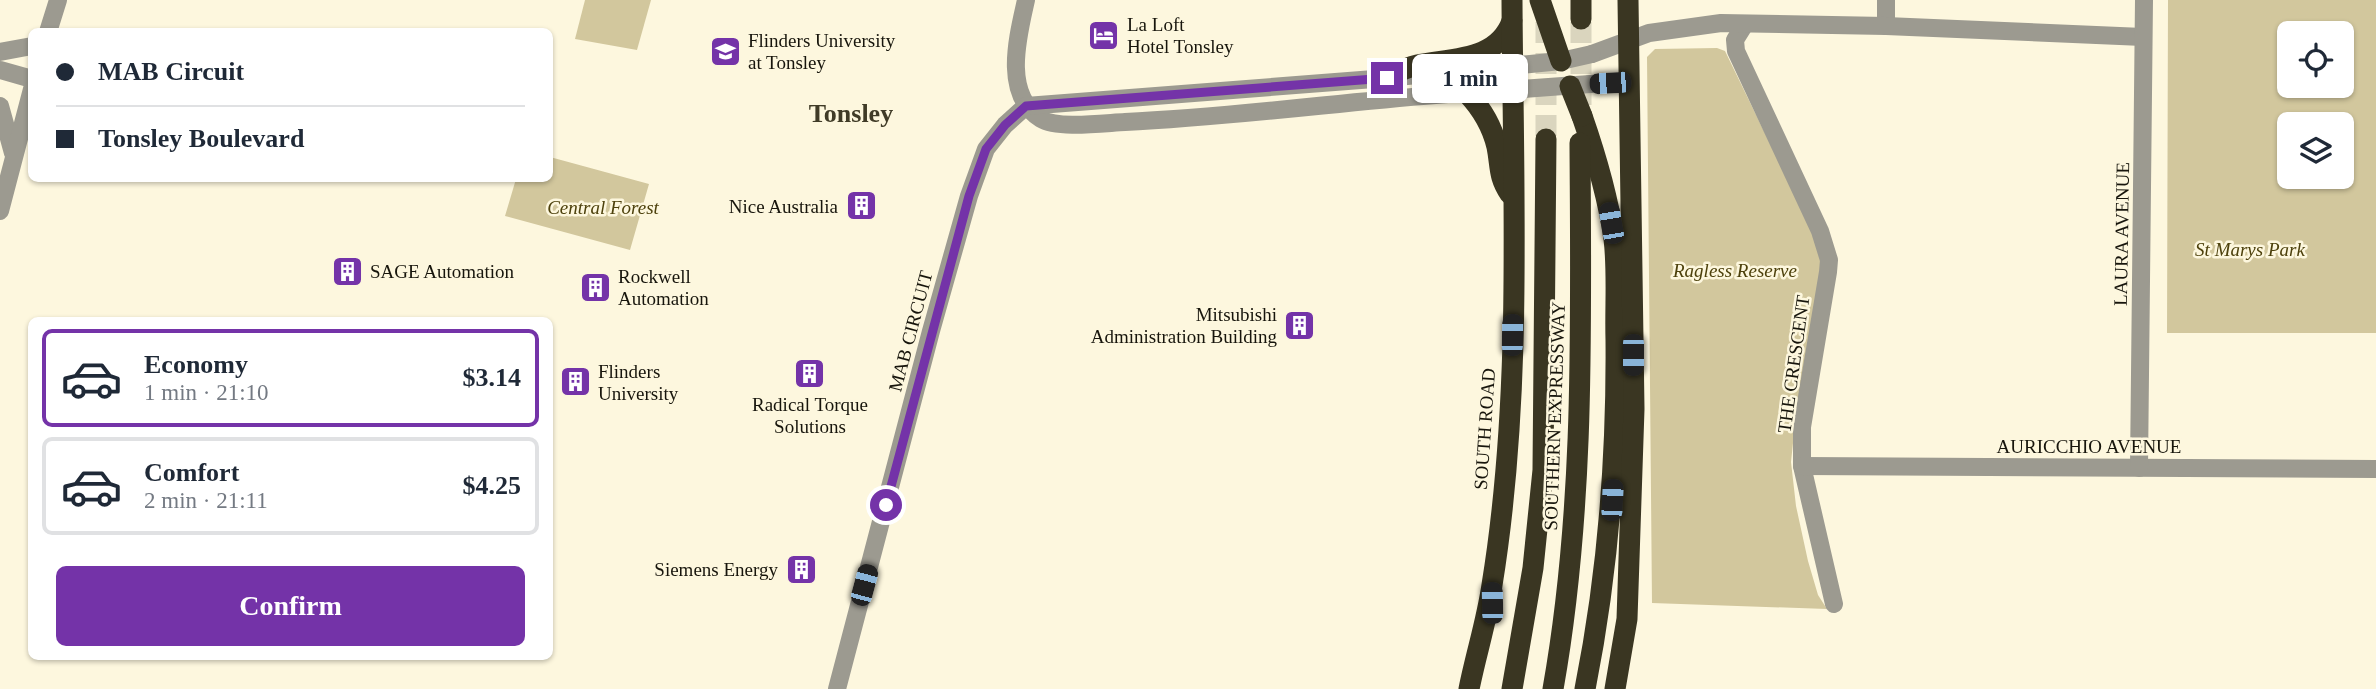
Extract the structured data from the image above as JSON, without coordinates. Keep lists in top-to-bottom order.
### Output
{
  "streets": {
    "highway": ["SOUTHERN EXPRESSWAY", "SOUTH ROAD"],
    "street": [
      "LAURA AVENUE",
      "MAB CIRCUIT",
      "THE CRESCENT",
      "AURICCHIO AVENUE"
    ]
  },
  "crossings": [
    ["LAURA AVENUE", "AURICCHIO AVENUE"],
    ["THE CRESCENT", "AURICCHIO AVENUE"]
  ],
  "districts": ["Tonsley"],
  "parks": ["Central Forest", "St Marys Park", "Ragless Reserve"],
  "places": {
    "hotel": ["La Loft Hotel Tonsley"],
    "school or university": ["Flinders University at Tonsley"],
    "building": [
      "Nice Australia",
      "SAGE Automation",
      "Rockwell Automation",
      "Mitsubishi Administration Building",
      "Radical Torque Solutions",
      "Flinders University",
      "Siemens Energy"
    ]
  },
  "page": {
    "banner": ["MAB Circuit", "Tonsley Boulevard"],
    "bubble": "1 min",
    "list": [
      {
        "name": "Economy",
        "note": "1 min · 21:10",
        "value": "$3.14"
      },
      {
        "name": "Comfort",
        "note": "2 min · 21:11",
        "value": "$4.25"
      }
    ],
    "buttons": "Confirm"
  }
}
